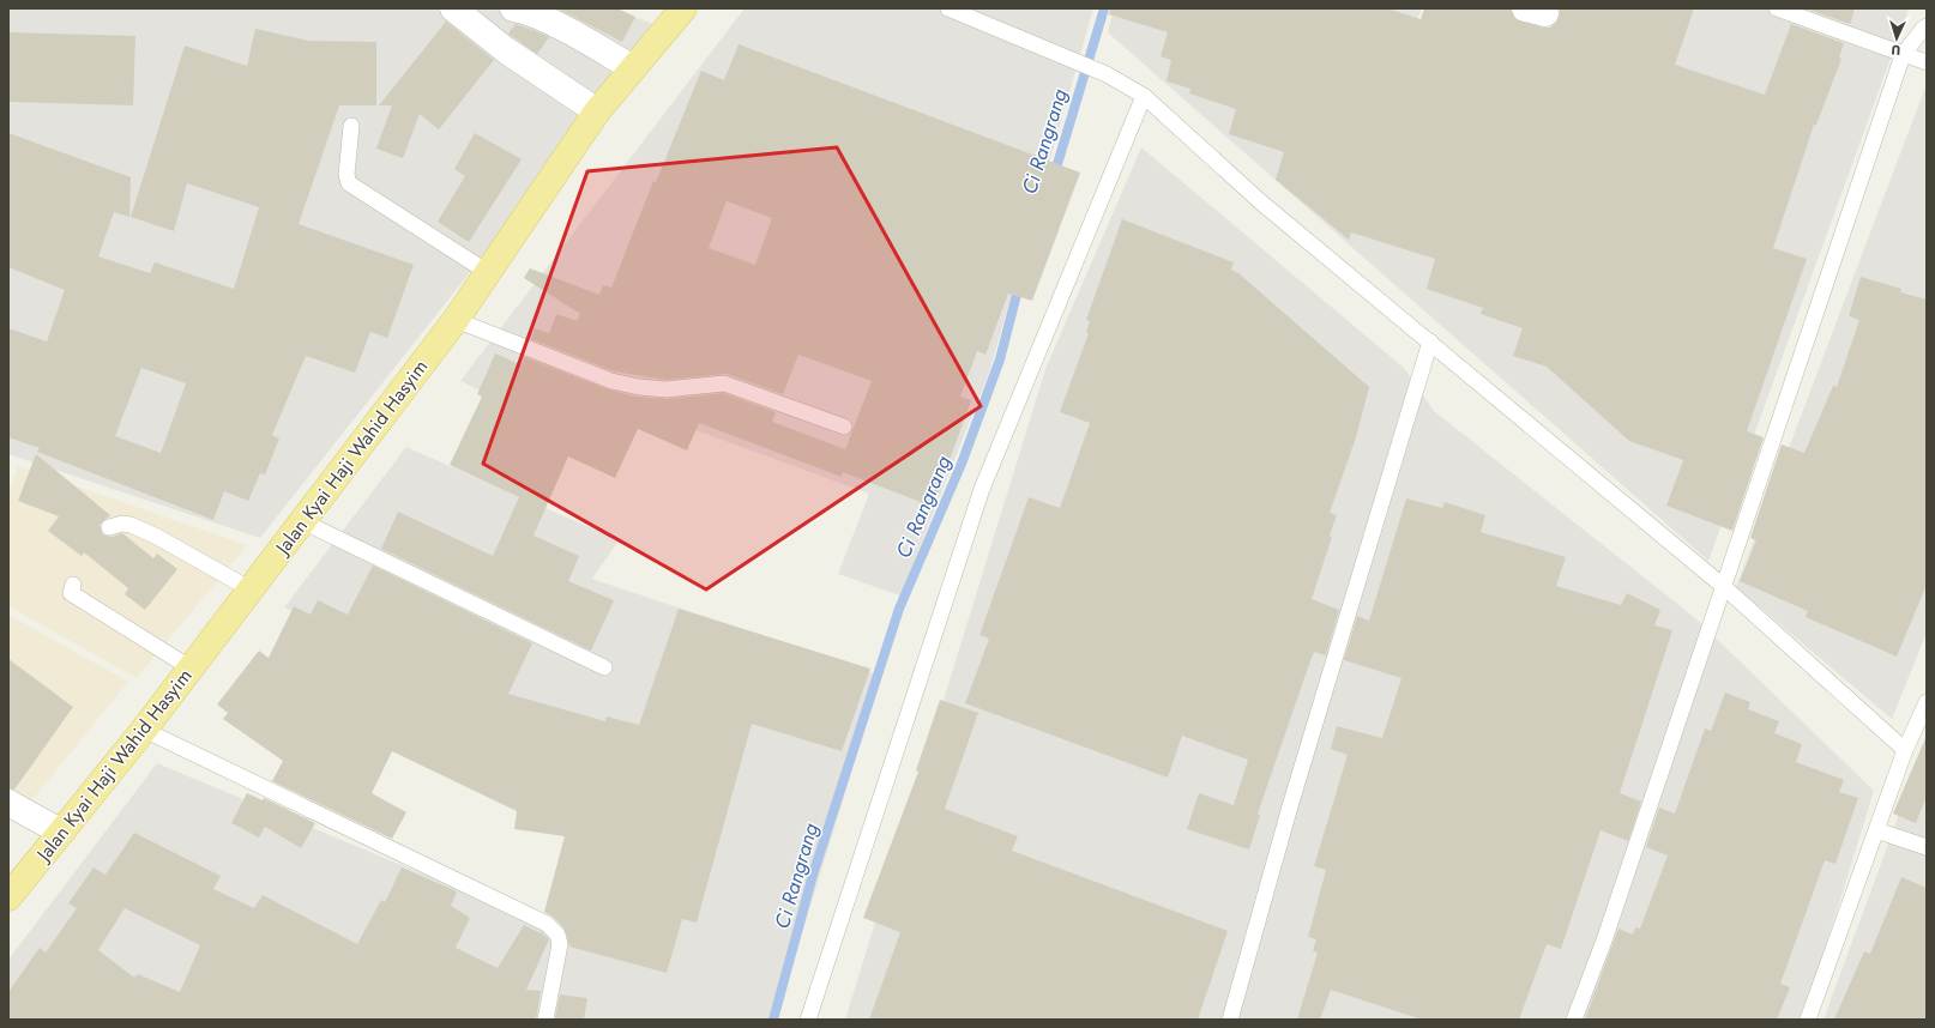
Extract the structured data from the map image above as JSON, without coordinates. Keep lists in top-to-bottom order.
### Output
{
  "streets": {
    "main road": ["Jalan Kyai Haji Wahid Hasyim"]
  },
  "water": ["Ci Rangrang"],
  "north": "bottom"
}
